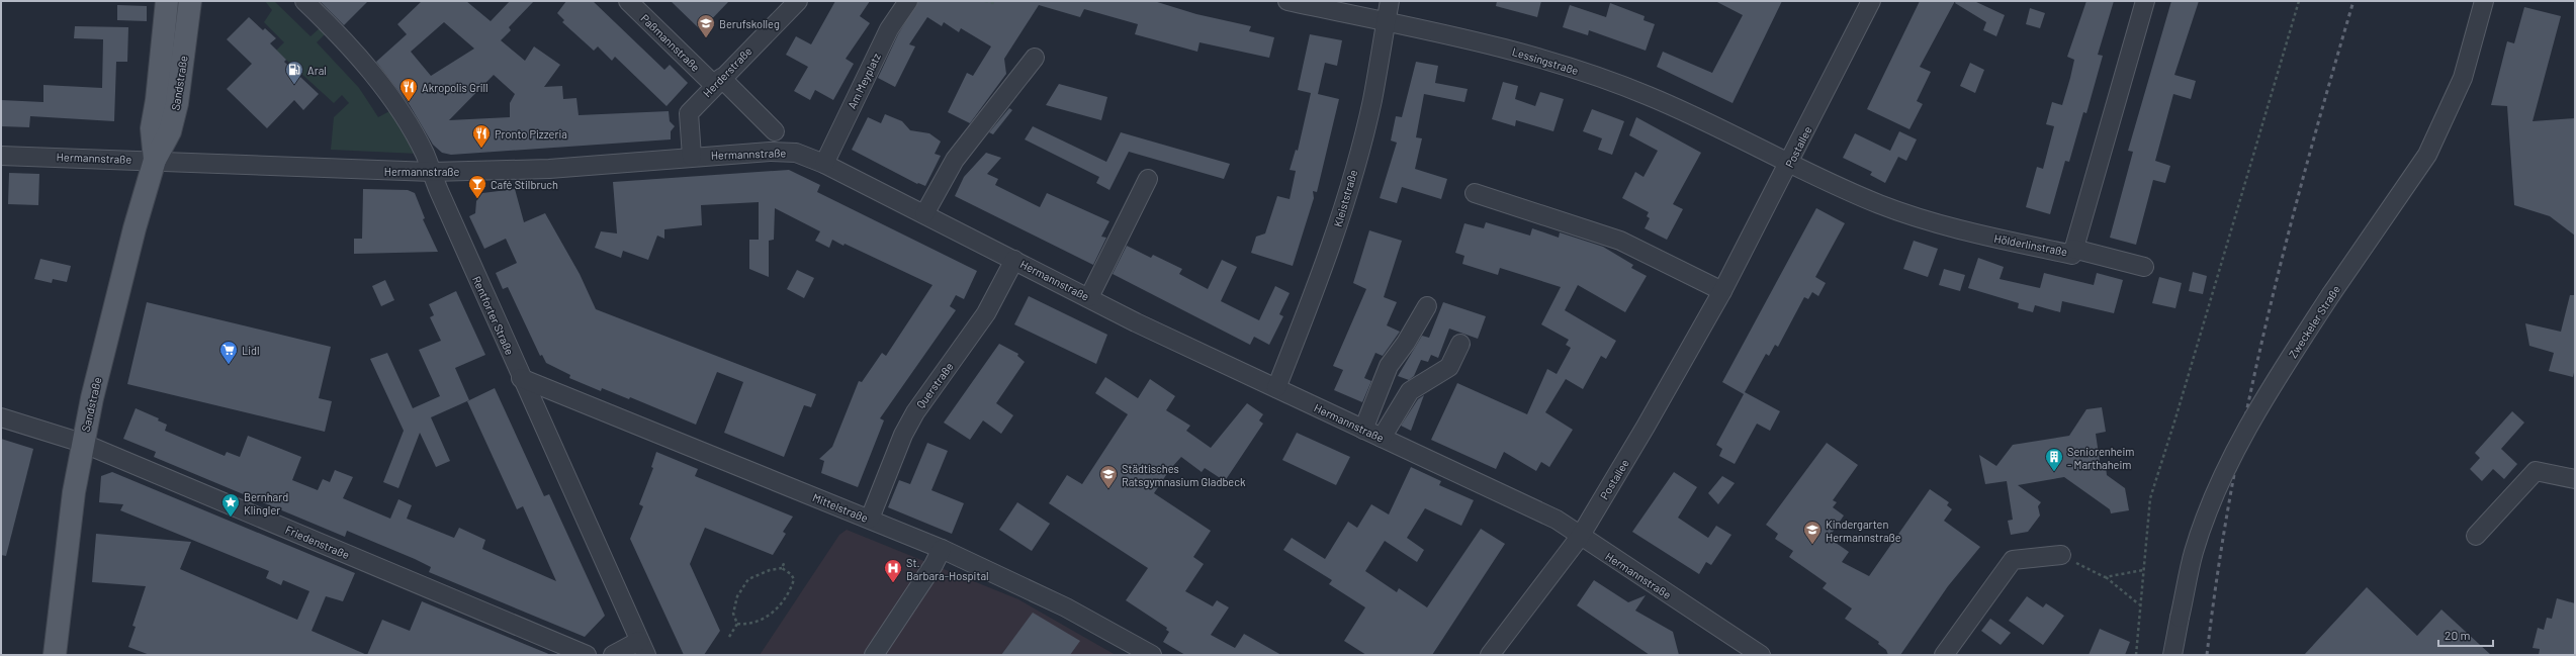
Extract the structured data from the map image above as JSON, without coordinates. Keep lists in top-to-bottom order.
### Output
{
  "streets": {
    "main road": ["Sandstraße"],
    "street": [
      "Paßmannstraße",
      "Lessingstraße",
      "Herderstraße",
      "Am Meyplatz",
      "Postallee",
      "Hermannstraße",
      "Kleiststraße",
      "Hölderlinstraße",
      "Rentforter Straße",
      "Zweckeler Straße",
      "Querstraße",
      "Mittelstraße",
      "Friedenstraße"
    ]
  },
  "crossings": [
    ["Paßmannstraße", "Herderstraße"],
    ["Lessingstraße", "Postallee"],
    ["Lessingstraße", "Kleiststraße"],
    ["Lessingstraße", "Hölderlinstraße"],
    ["Herderstraße", "Hermannstraße"],
    ["Am Meyplatz", "Hermannstraße"],
    ["Sandstraße", "Hermannstraße"],
    ["Sandstraße", "Friedenstraße"],
    ["Postallee", "Hermannstraße"],
    ["Postallee", "Hölderlinstraße"],
    ["Hermannstraße", "Kleiststraße"],
    ["Hermannstraße", "Rentforter Straße"],
    ["Hermannstraße", "Querstraße"],
    ["Rentforter Straße", "Mittelstraße"],
    ["Querstraße", "Mittelstraße"]
  ],
  "places": {
    "school or university": ["Berufskolleg", "Städtisches Ratsgymnasium Gladbeck", "Kindergarten Hermannstraße"],
    "fuel station": ["Aral"],
    "restaurant": ["Akropolis Grill", "Pronto Pizzeria"],
    "bar": ["Café Stilbruch"],
    "supermarket": ["Lidl"],
    "building": ["Seniorenheim - Marthaheim"],
    "place": ["Bernhard Klingler"],
    "hospital": ["St. Barbara-Hospital"]
  },
  "scale_bar": "20 m"
}
